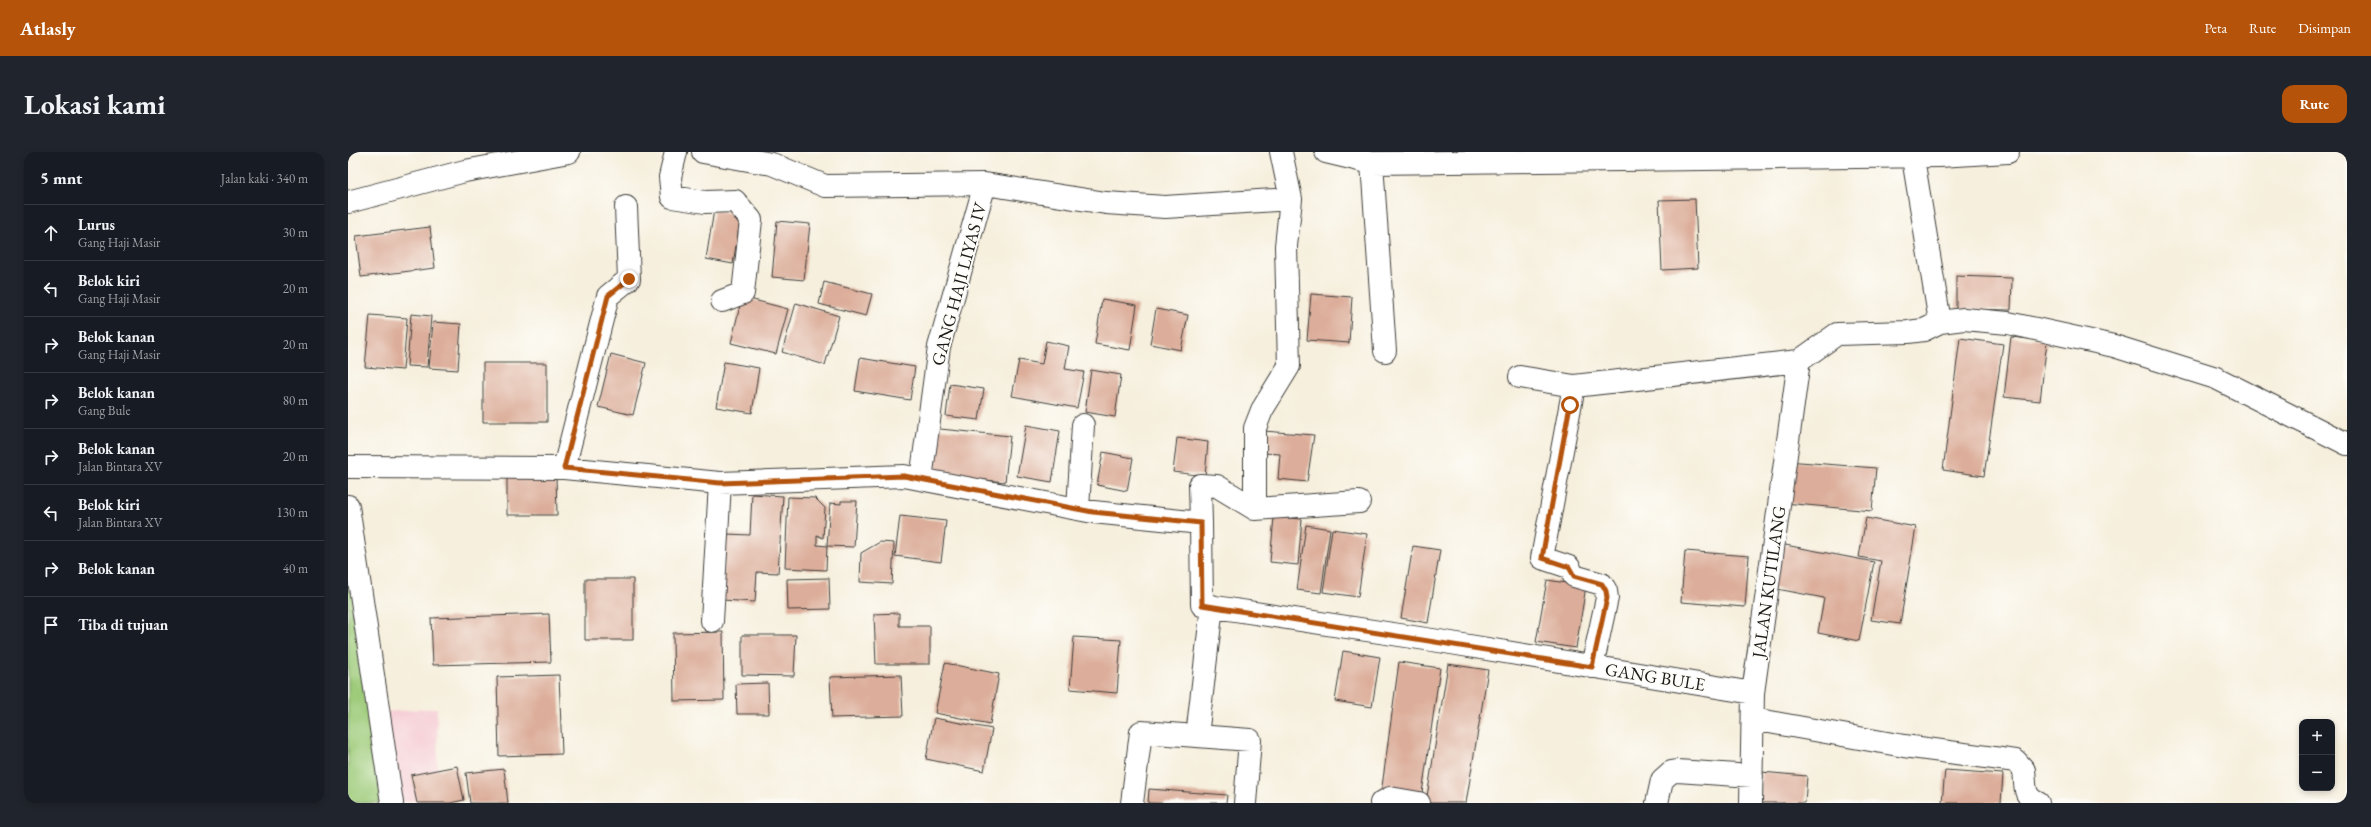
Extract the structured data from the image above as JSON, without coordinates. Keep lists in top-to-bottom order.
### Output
{
  "streets": {
    "street": ["GANG HAJI LIYAS IV", "JALAN KUTILANG", "GANG BULE"]
  },
  "crossings": [
    ["JALAN KUTILANG", "GANG BULE"]
  ],
  "page": {
    "header": "Atlasly",
    "nav": ["Peta", "Rute", "Disimpan"],
    "buttons": "Rute",
    "title": "Lokasi kami",
    "heading": ["5 mnt", "Jalan kaki · 340 m"],
    "list": [
      ["Lurus", "Gang Haji Masir", "30 m"],
      ["Belok kiri", "Gang Haji Masir", "20 m"],
      ["Belok kanan", "Gang Haji Masir", "20 m"],
      ["Belok kanan", "Gang Bule", "80 m"],
      ["Belok kanan", "Jalan Bintara XV", "20 m"],
      ["Belok kiri", "Jalan Bintara XV", "130 m"],
      ["Belok kanan", "40 m"],
      "Tiba di tujuan"
    ],
    "map_buttons": ["+", "−"]
  }
}
